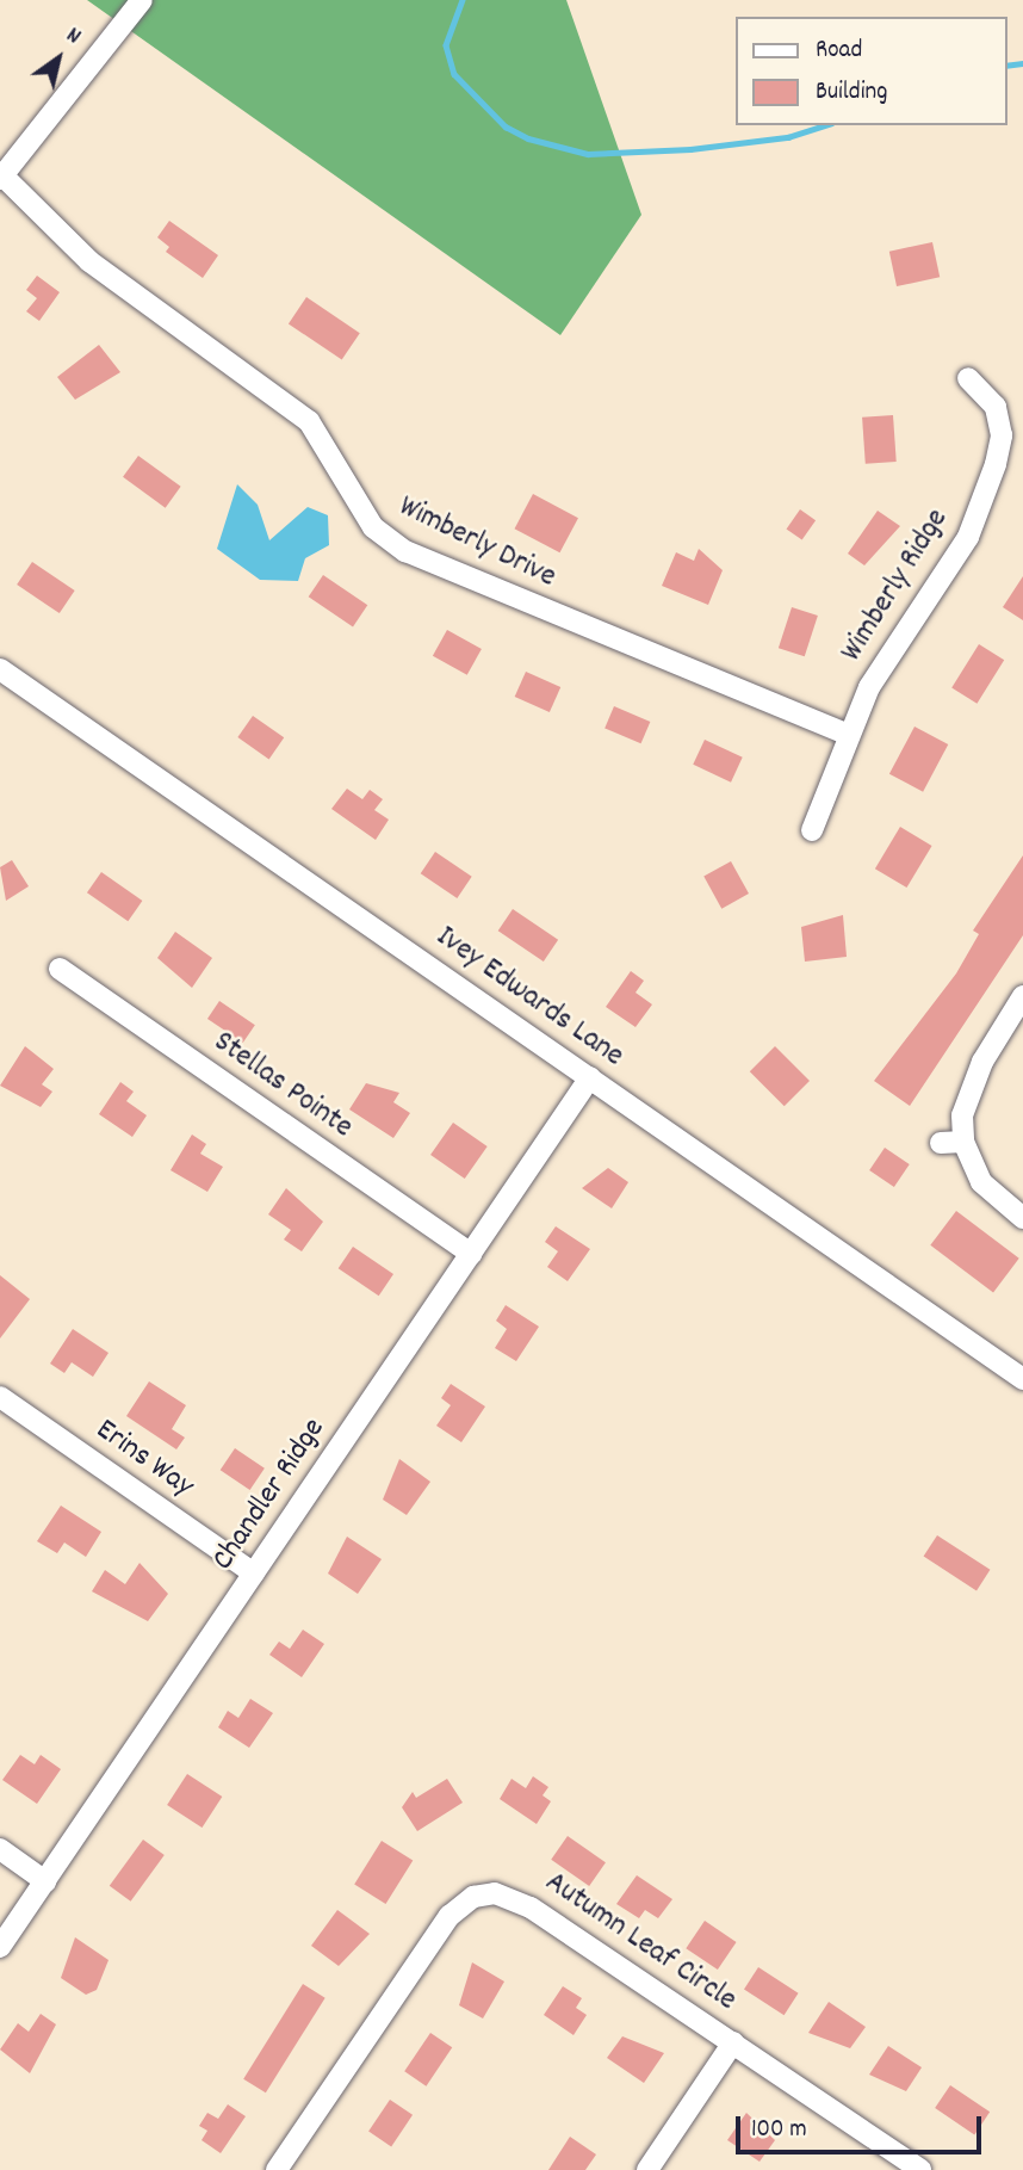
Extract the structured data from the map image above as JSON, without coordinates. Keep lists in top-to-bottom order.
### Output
{
  "streets": {
    "street": [
      "Wimberly Drive",
      "Wimberly Ridge",
      "Ivey Edwards Lane",
      "Stellas Pointe",
      "Erins Way",
      "Chandler Ridge",
      "Autumn Leaf Circle"
    ]
  },
  "crossings": [
    ["Wimberly Drive", "Wimberly Ridge"],
    ["Ivey Edwards Lane", "Chandler Ridge"],
    ["Stellas Pointe", "Chandler Ridge"],
    ["Erins Way", "Chandler Ridge"]
  ],
  "legend": ["Road", "Building"],
  "scale_bar": "100 m",
  "north": "top right"
}
